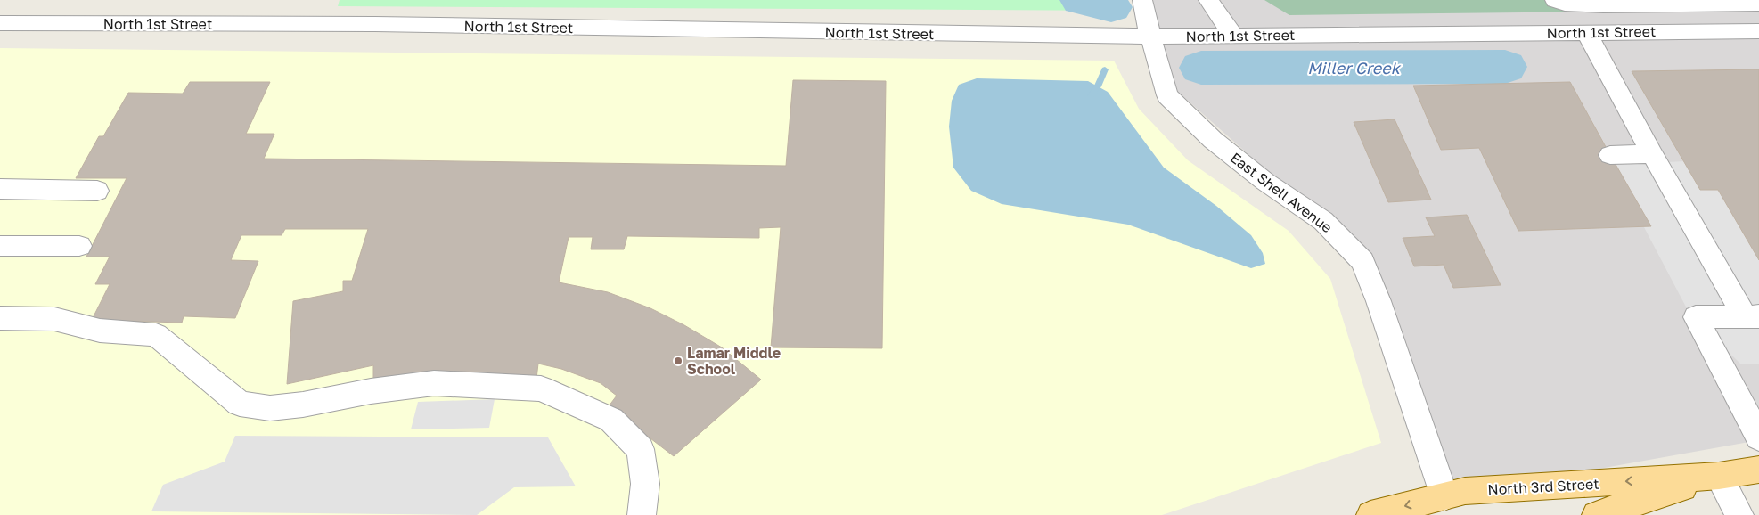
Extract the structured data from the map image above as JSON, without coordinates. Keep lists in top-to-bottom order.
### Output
{
  "streets": {
    "main road": ["North 3rd Street"],
    "street": ["North 1st Street", "East Shell Avenue"]
  },
  "crossings": [
    ["North 1st Street", "East Shell Avenue"],
    ["East Shell Avenue", "North 3rd Street"]
  ],
  "water": ["Miller Creek"],
  "places": ["Lamar Middle School"]
}
